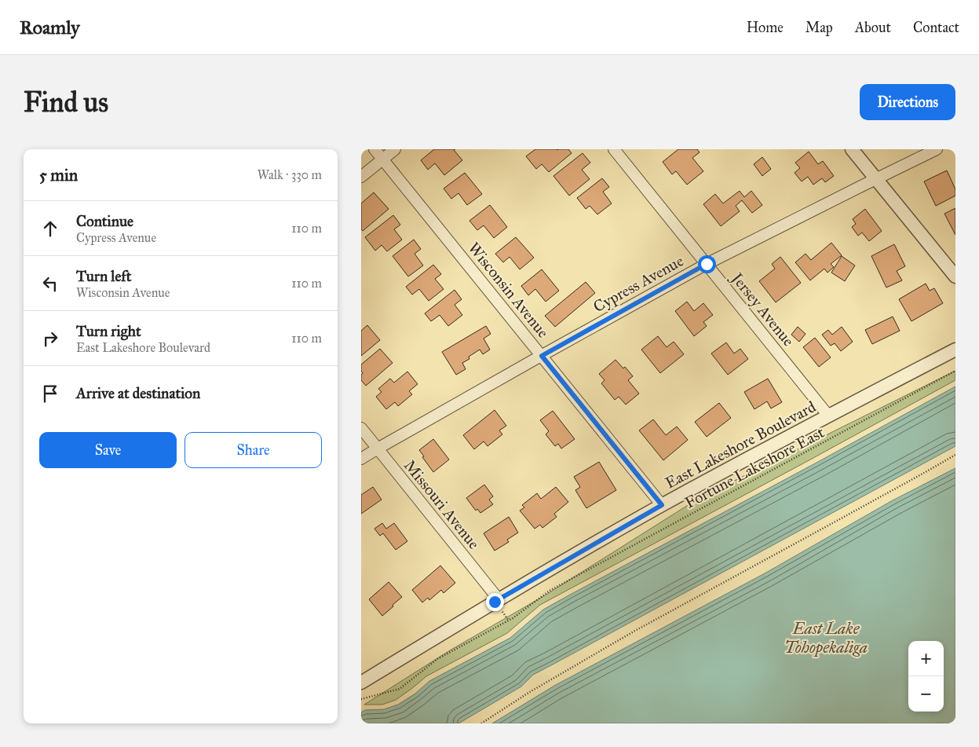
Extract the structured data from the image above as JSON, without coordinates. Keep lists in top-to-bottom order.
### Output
{
  "streets": {
    "street": [
      "Cypress Avenue",
      "Wisconsin Avenue",
      "Jersey Avenue",
      "East Lakeshore Boulevard",
      "Missouri Avenue"
    ],
    "path": ["Fortune Lakeshore East"]
  },
  "crossings": [
    ["Cypress Avenue", "Wisconsin Avenue"],
    ["Cypress Avenue", "Jersey Avenue"],
    ["Cypress Avenue", "Missouri Avenue"],
    ["Wisconsin Avenue", "East Lakeshore Boulevard"],
    ["Jersey Avenue", "East Lakeshore Boulevard"],
    ["East Lakeshore Boulevard", "Missouri Avenue"]
  ],
  "water": ["East Lake Tohopekaliga"],
  "page": {
    "header": "Roamly",
    "nav": [
      "Home",
      "Map",
      "About",
      "Contact"
    ],
    "buttons": [
      "Directions",
      ["Save", "Share"]
    ],
    "title": "Find us",
    "heading": ["5 min", "Walk · 330 m"],
    "list": [
      ["Continue", "Cypress Avenue", "110 m"],
      ["Turn left", "Wisconsin Avenue", "110 m"],
      ["Turn right", "East Lakeshore Boulevard", "110 m"],
      "Arrive at destination"
    ],
    "map_buttons": ["+", "−"]
  }
}
